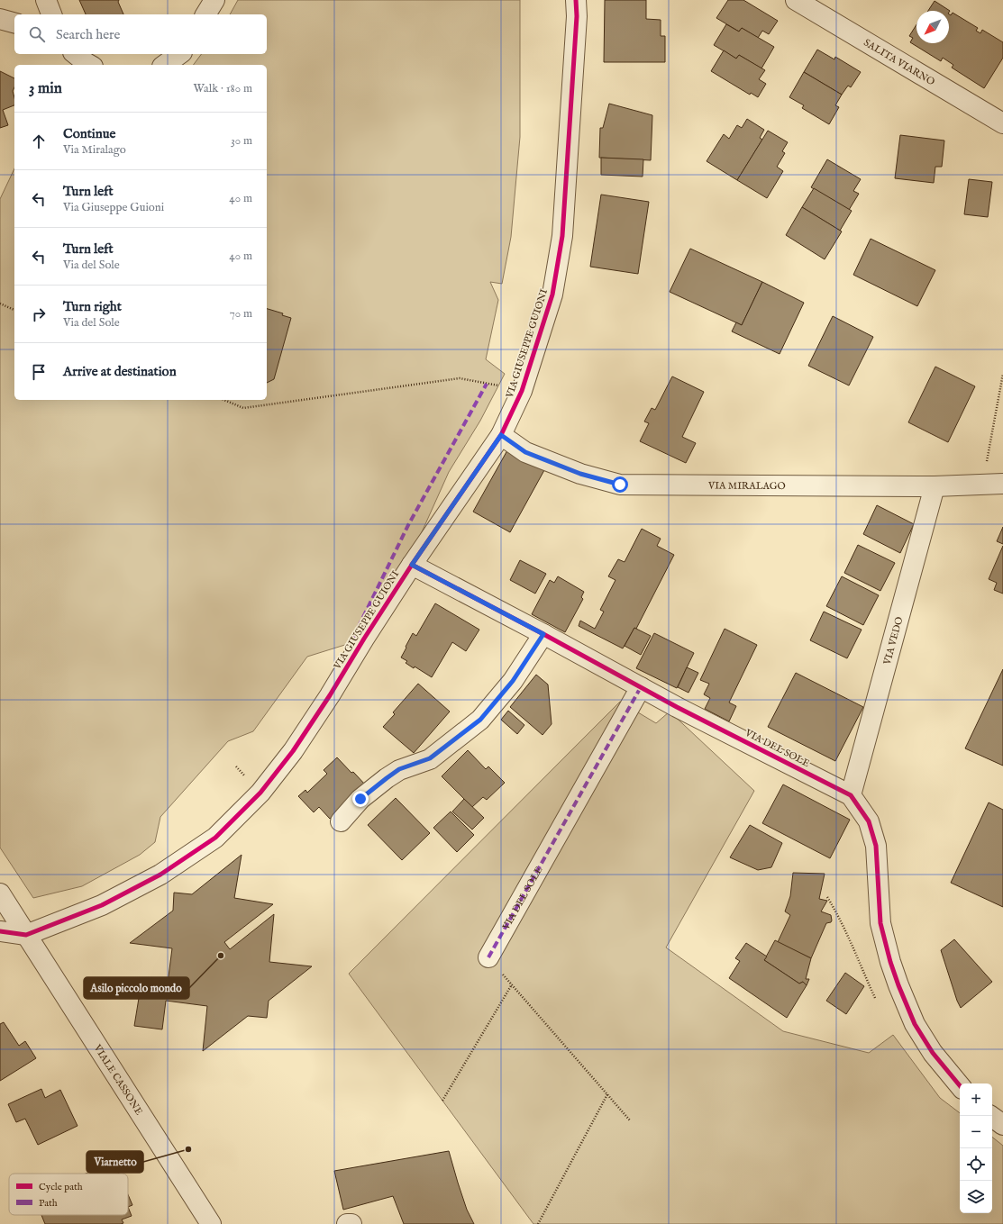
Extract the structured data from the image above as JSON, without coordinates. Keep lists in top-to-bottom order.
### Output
{
  "streets": {
    "street": [
      "SALITA VIARNO",
      "VIA GIUSEPPE GUIONI",
      "VIA MIRALAGO",
      "VIA VEDO",
      "VIA DEL SOLE",
      "VIALE CASSONE"
    ]
  },
  "crossings": [
    ["VIA GIUSEPPE GUIONI", "VIA MIRALAGO"],
    ["VIA GIUSEPPE GUIONI", "VIA DEL SOLE"],
    ["VIA GIUSEPPE GUIONI", "VIALE CASSONE"],
    ["VIA MIRALAGO", "VIA VEDO"],
    ["VIA VEDO", "VIA DEL SOLE"]
  ],
  "places": ["Asilo piccolo mondo", "Viarnetto"],
  "legend": ["Cycle path", "Path"],
  "north": "bottom left",
  "page": {
    "search": "Search here",
    "heading": ["3 min", "Walk · 180 m"],
    "list": [
      ["Continue", "Via Miralago", "30 m"],
      ["Turn left", "Via Giuseppe Guioni", "40 m"],
      ["Turn left", "Via del Sole", "40 m"],
      ["Turn right", "Via del Sole", "70 m"],
      "Arrive at destination"
    ],
    "map_buttons": ["+", "−"]
  }
}
